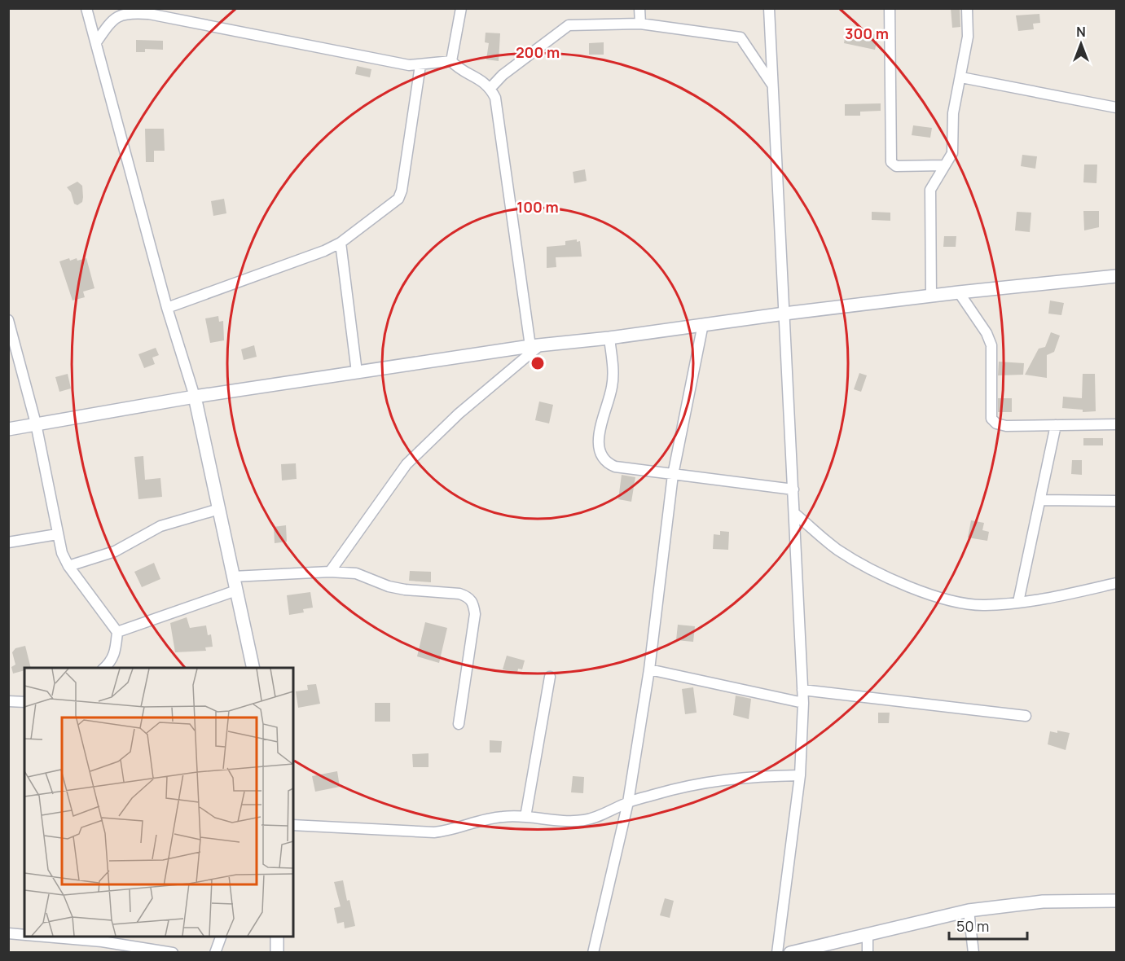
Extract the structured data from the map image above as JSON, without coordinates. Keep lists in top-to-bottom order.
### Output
{
  "scale_bar": "50 m",
  "north": "top",
  "rings": ["300 m", "200 m", "100 m"]
}
